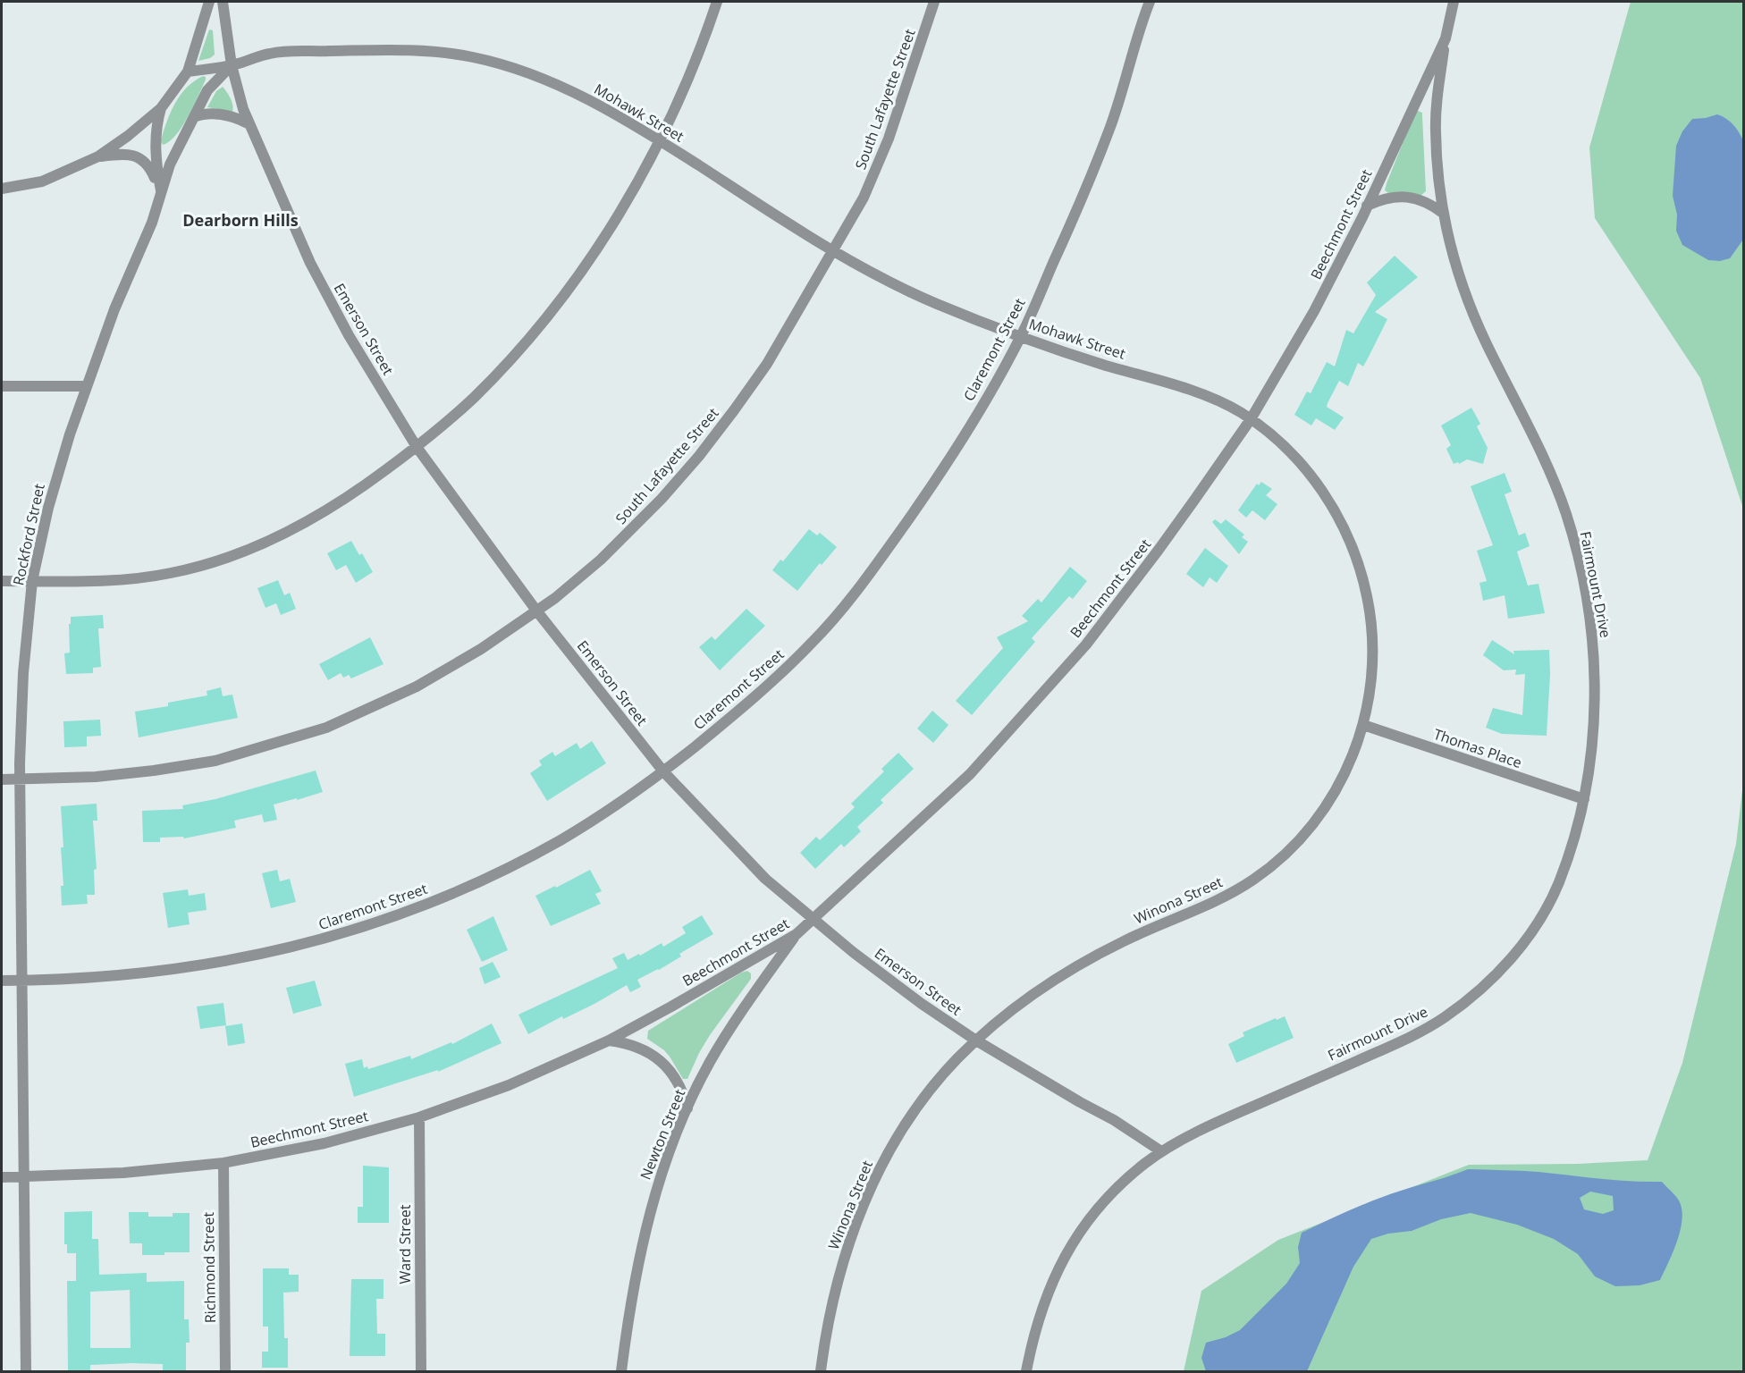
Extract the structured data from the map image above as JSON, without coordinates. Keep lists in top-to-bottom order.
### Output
{
  "streets": {
    "street": [
      "South Lafayette Street",
      "Mohawk Street",
      "Beechmont Street",
      "Emerson Street",
      "Claremont Street",
      "Rockford Street",
      "Fairmount Drive",
      "Thomas Place",
      "Winona Street",
      "Newton Street",
      "Ward Street",
      "Richmond Street"
    ]
  },
  "crossings": [
    ["South Lafayette Street", "Mohawk Street"],
    ["South Lafayette Street", "Emerson Street"],
    ["South Lafayette Street", "Rockford Street"],
    ["Mohawk Street", "Beechmont Street"],
    ["Mohawk Street", "Emerson Street"],
    ["Mohawk Street", "Claremont Street"],
    ["Mohawk Street", "Rockford Street"],
    ["Mohawk Street", "Winona Street"],
    ["Beechmont Street", "Emerson Street"],
    ["Beechmont Street", "Rockford Street"],
    ["Beechmont Street", "Fairmount Drive"],
    ["Beechmont Street", "Winona Street"],
    ["Beechmont Street", "Newton Street"],
    ["Beechmont Street", "Ward Street"],
    ["Beechmont Street", "Richmond Street"],
    ["Emerson Street", "Claremont Street"],
    ["Emerson Street", "Rockford Street"],
    ["Emerson Street", "Fairmount Drive"],
    ["Emerson Street", "Winona Street"],
    ["Claremont Street", "Rockford Street"],
    ["Fairmount Drive", "Thomas Place"],
    ["Thomas Place", "Winona Street"]
  ],
  "districts": ["Dearborn Hills"]
}
